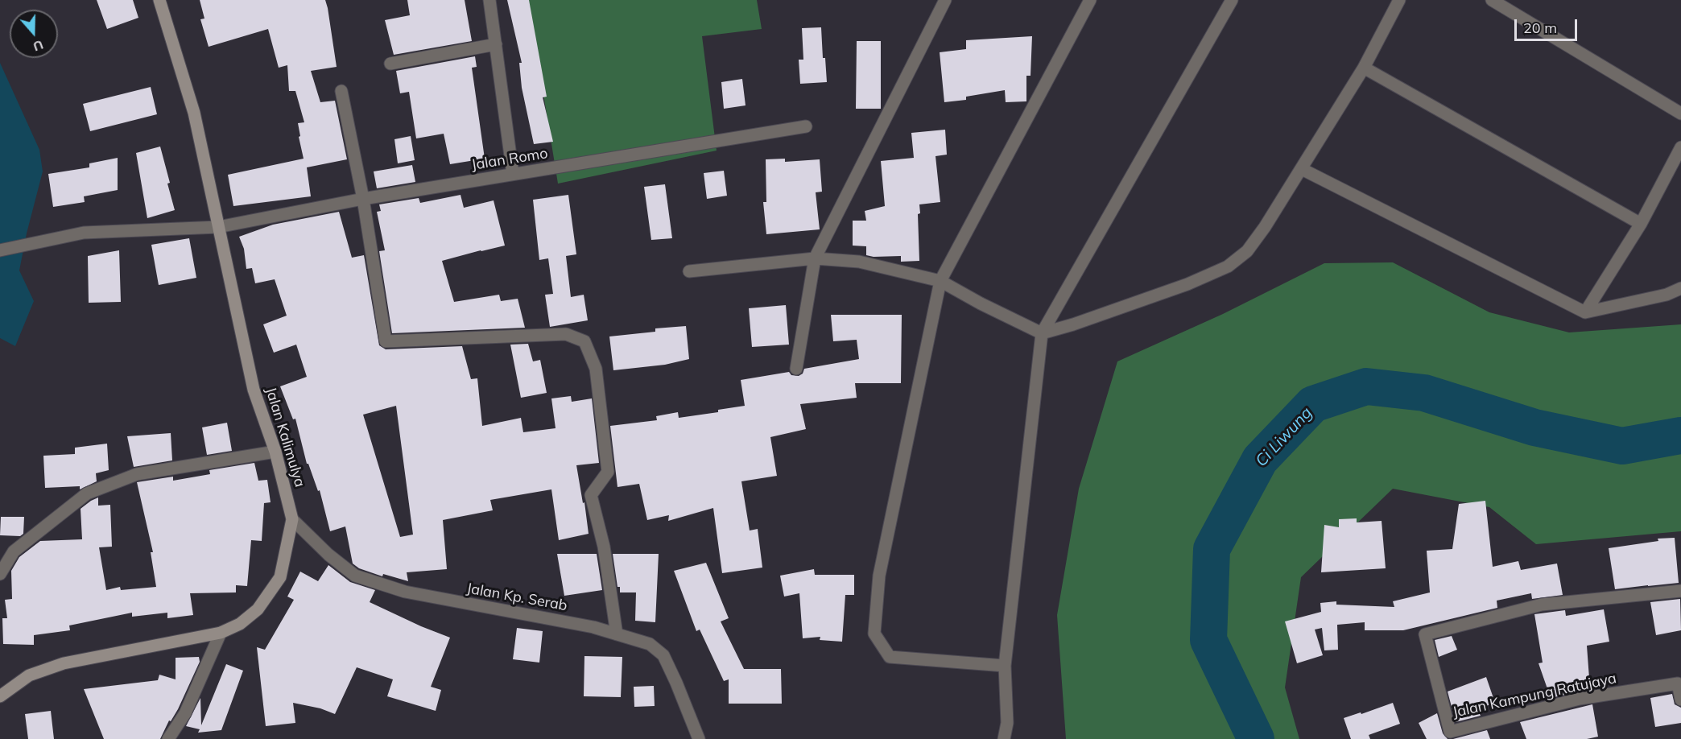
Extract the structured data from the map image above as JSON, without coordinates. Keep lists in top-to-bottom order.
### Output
{
  "streets": {
    "street": [
      "Jalan Romo",
      "Jalan Kalimulya",
      "Jalan Kp. Serab",
      "Jalan Kampung Ratujaya"
    ]
  },
  "crossings": [
    ["Jalan Romo", "Jalan Kalimulya"],
    ["Jalan Kalimulya", "Jalan Kp. Serab"]
  ],
  "water": ["Ci Liwung"],
  "scale_bar": "20 m",
  "north": "bottom"
}
